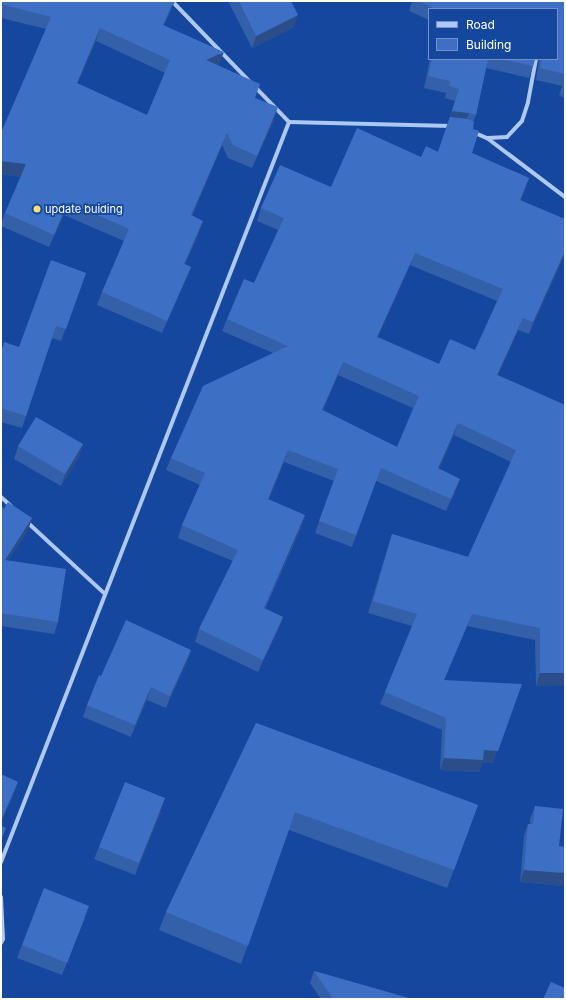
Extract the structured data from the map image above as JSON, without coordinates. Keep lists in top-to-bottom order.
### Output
{
  "places": ["update buiding"],
  "legend": ["Road", "Building"]
}
